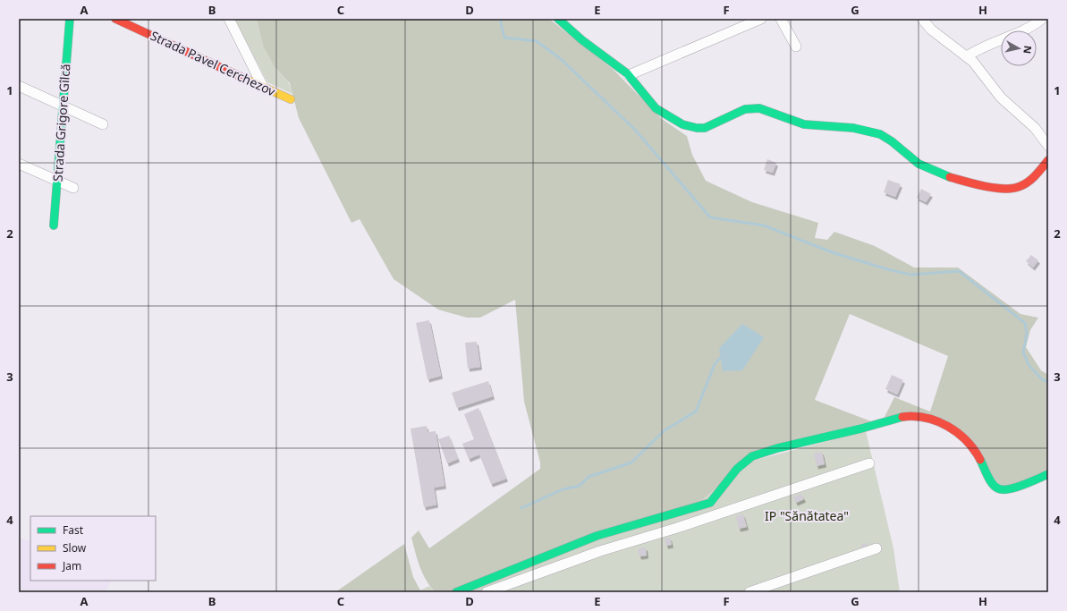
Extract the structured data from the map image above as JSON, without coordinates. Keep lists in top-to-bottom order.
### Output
{
  "streets": {
    "street": ["Strada Pavel Cerchezov", "Strada Grigore Gîlcă"]
  },
  "parks": ["IP \"Sănătatea\""],
  "legend": ["Fast", "Slow", "Jam"],
  "north": "right",
  "grid": {
    "columns": [
      "A",
      "B",
      "C",
      "D",
      "E",
      "F",
      "G",
      "H"
    ],
    "rows": [
      "1",
      "2",
      "3",
      "4"
    ]
  }
}
